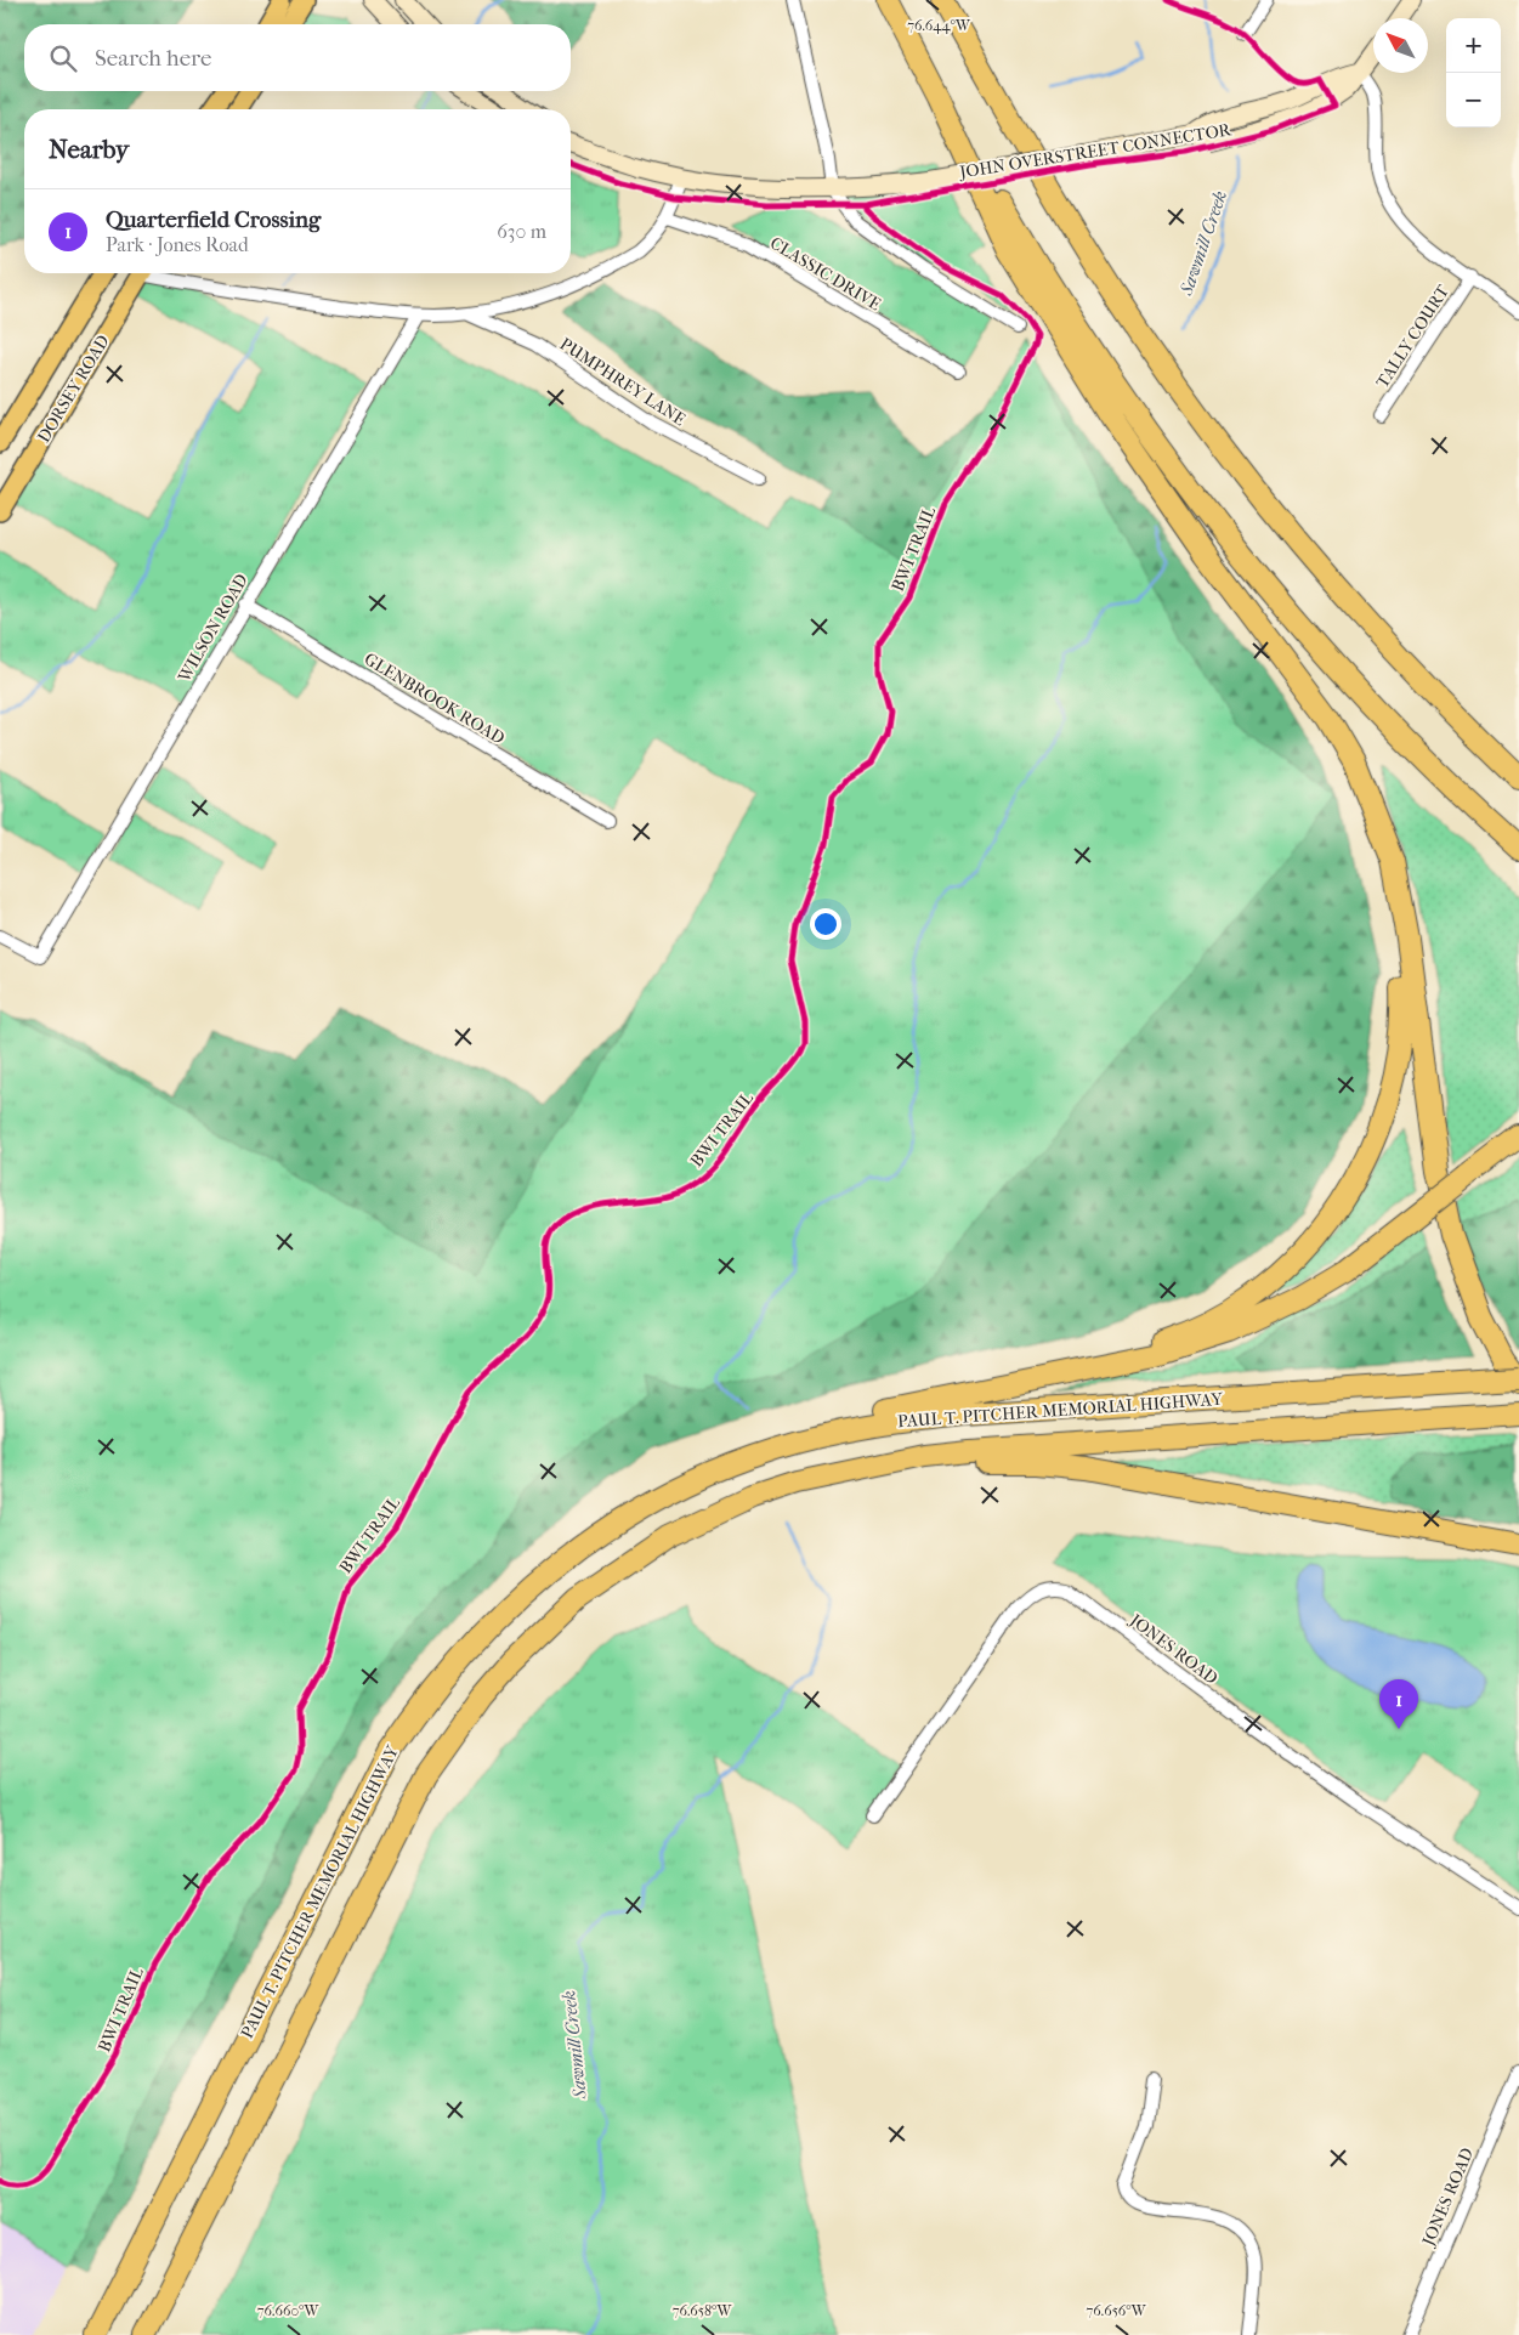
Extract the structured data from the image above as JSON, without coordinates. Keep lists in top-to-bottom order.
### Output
{
  "streets": {
    "highway": ["PAUL T. PITCHER MEMORIAL HIGHWAY"],
    "main road": ["DORSEY ROAD"],
    "street": [
      "CLASSIC DRIVE",
      "TALLY COURT",
      "PUMPHREY LANE",
      "WILSON ROAD",
      "GLENBROOK ROAD",
      "JONES ROAD"
    ],
    "cycle path": ["JOHN OVERSTREET CONNECTOR", "BWI TRAIL"]
  },
  "crossings": [
    ["WILSON ROAD", "GLENBROOK ROAD"]
  ],
  "water": ["Sawmill Creek"],
  "north": "top left",
  "page": {
    "map_buttons": ["+", "−"],
    "search": "Search here",
    "heading": "Nearby",
    "list": [
      {
        "mark": "1",
        "name": "Quarterfield Crossing",
        "note": "Park · Jones Road",
        "value": "630 m"
      }
    ],
    "pins": "1"
  },
  "coordinates": [
    "76.644°W",
    "76.660°W",
    "76.658°W",
    "76.656°W"
  ]
}
